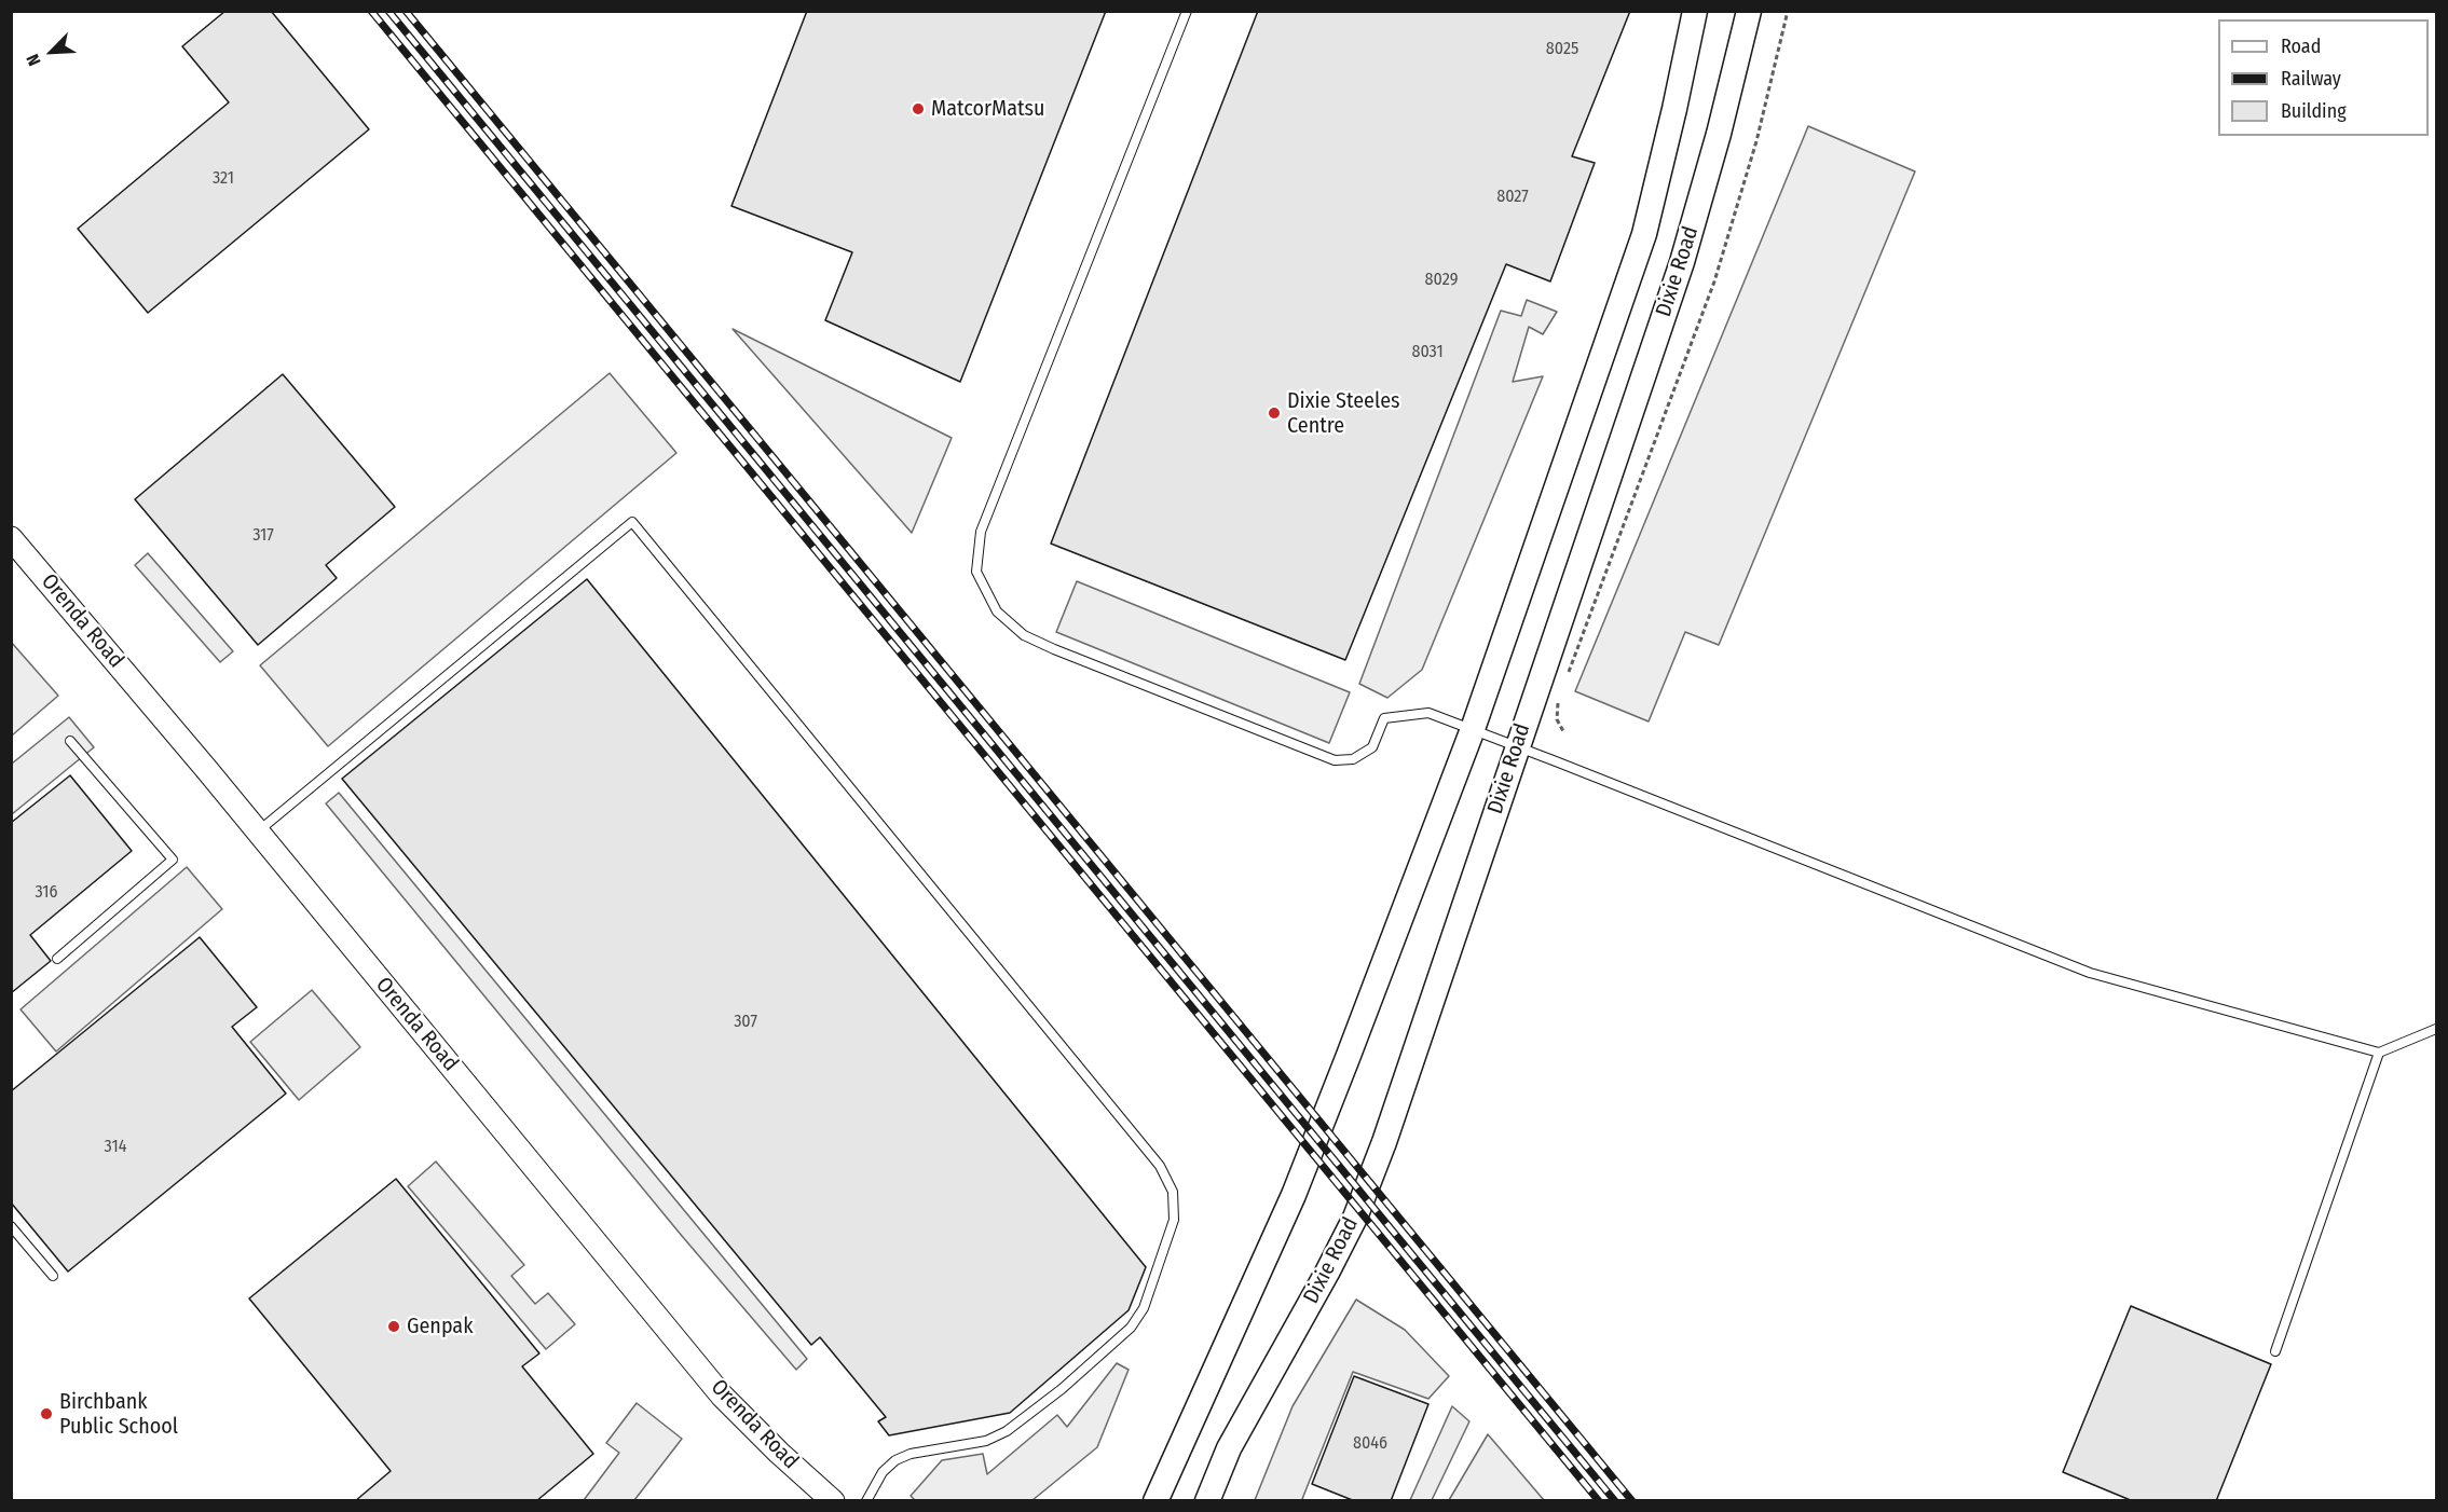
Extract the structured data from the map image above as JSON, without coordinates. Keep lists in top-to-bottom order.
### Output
{
  "streets": {
    "main road": ["Dixie Road"],
    "street": ["Orenda Road"]
  },
  "places": [
    "MatcorMatsu",
    "Dixie Steeles Centre",
    "Genpak",
    "Birchbank Public School"
  ],
  "house_numbers": [
    "8025",
    "321",
    "8027",
    "8029",
    "8031",
    "317",
    "316",
    "307",
    "314",
    "8046"
  ],
  "legend": ["Road", "Railway", "Building"],
  "north": "bottom left"
}
